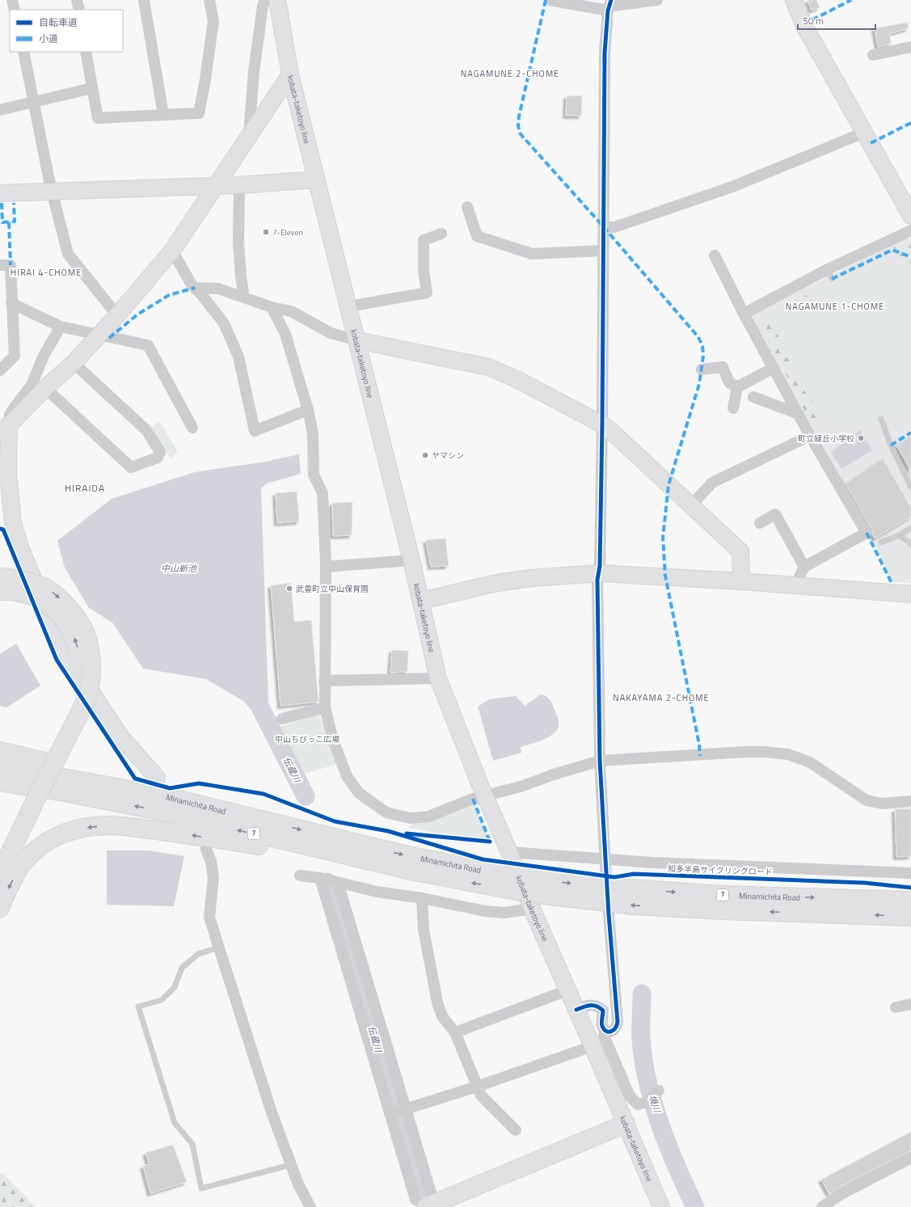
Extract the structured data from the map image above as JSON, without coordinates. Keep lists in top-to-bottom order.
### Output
{
  "streets": {
    "highway": ["Minamichita Road", "7"],
    "street": ["kobata-taketoyo line"],
    "cycle path": ["知多半島サイクリングロード"]
  },
  "districts": [
    "NAGAMUNE 2-CHOME",
    "HIRAI 4-CHOME",
    "NAGAMUNE 1-CHOME",
    "HIRAIDA",
    "NAKAYAMA 2-CHOME"
  ],
  "water": ["中山新池", "伝蔵川", "境川"],
  "parks": ["中山ちびっこ広場"],
  "places": [
    "7-Eleven",
    "町立緑丘小学校",
    "ヤマシン",
    "武豊町立中山保育園"
  ],
  "legend": ["自転車道", "小道"],
  "scale_bar": "50 m"
}
